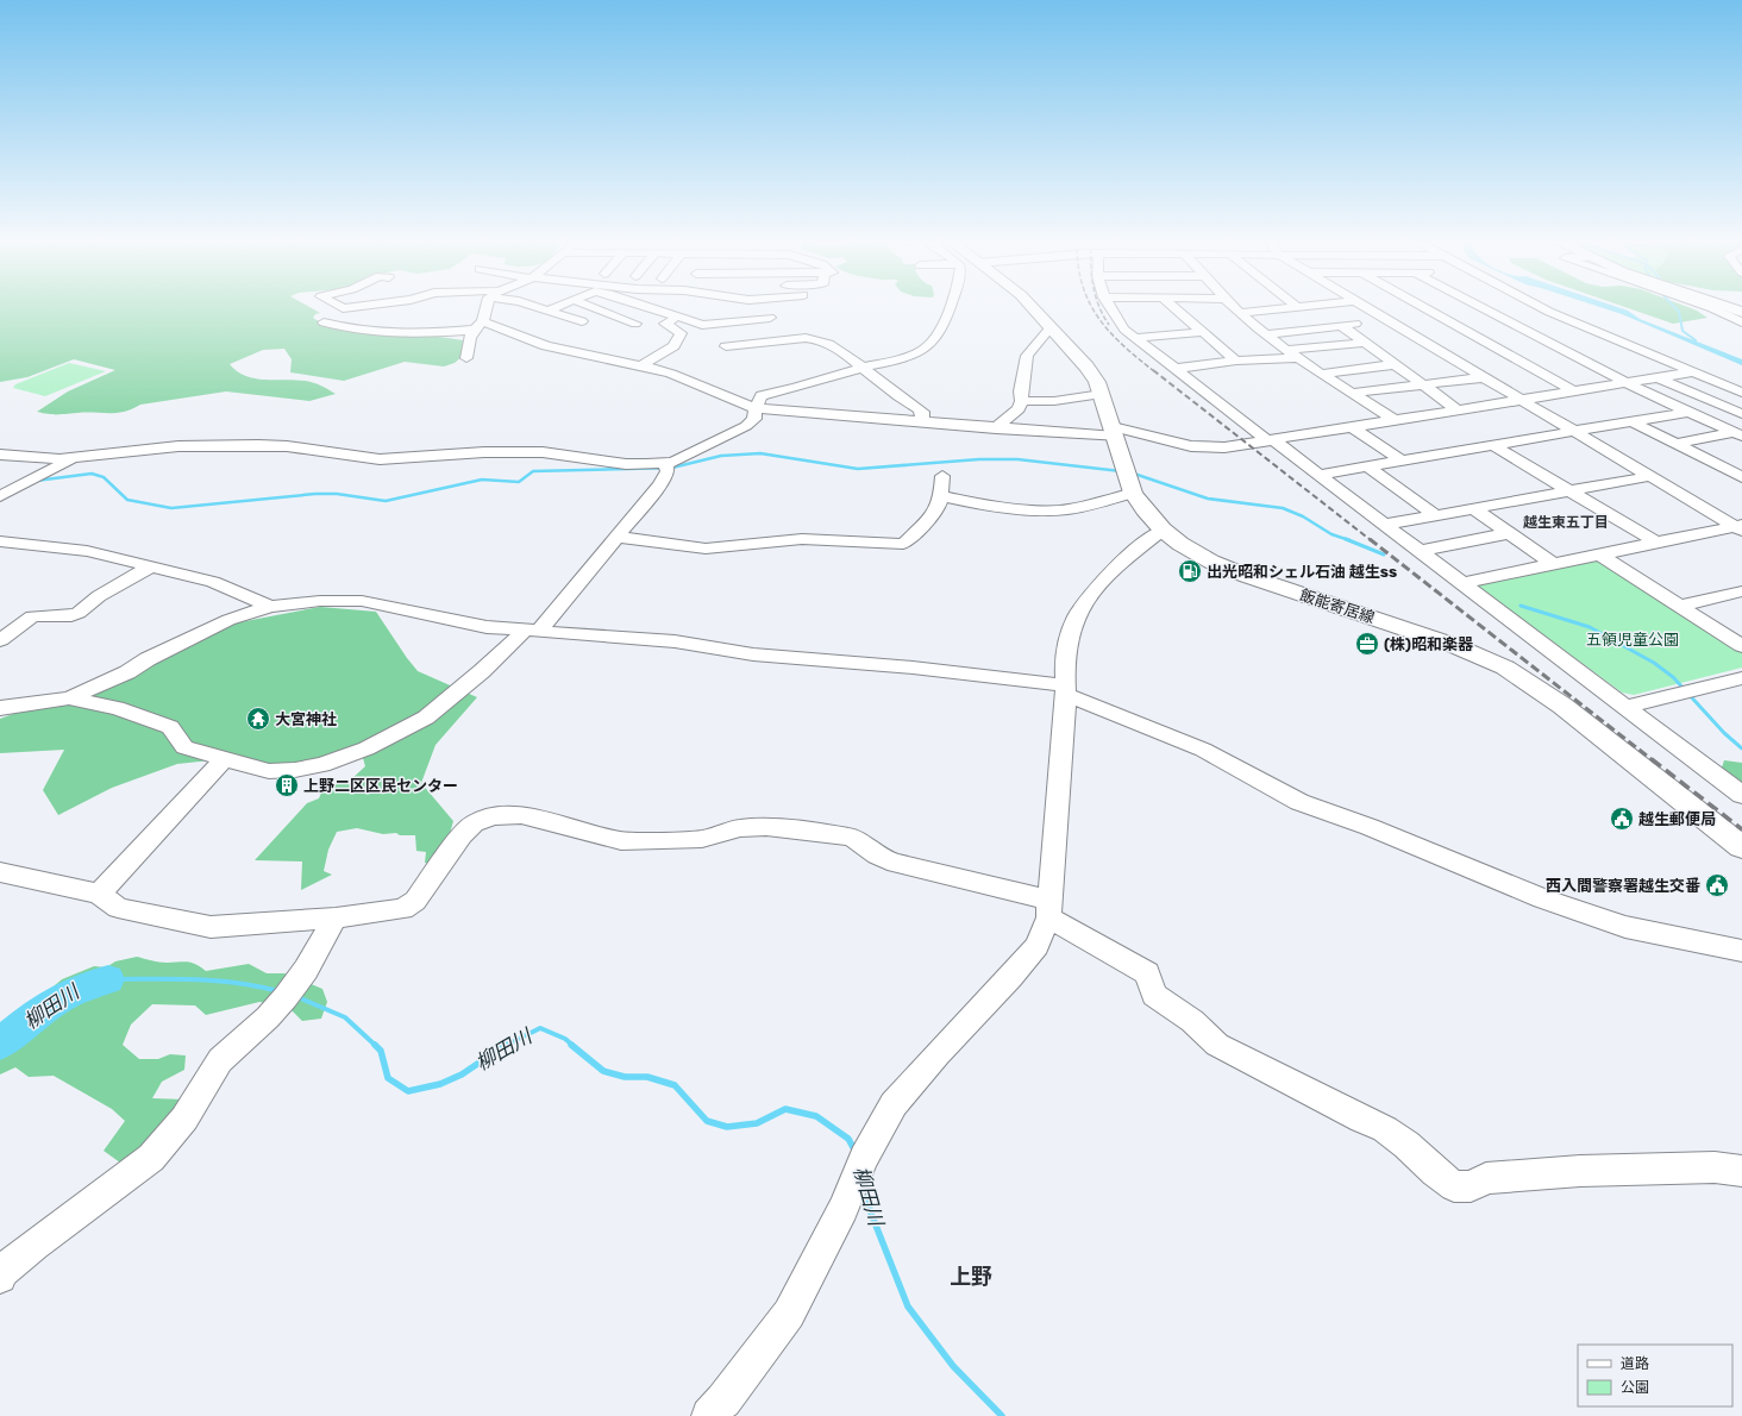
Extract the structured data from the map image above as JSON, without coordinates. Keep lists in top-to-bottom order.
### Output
{
  "streets": {
    "main road": ["飯能寄居線"]
  },
  "districts": ["越生東五丁目", "上野"],
  "water": ["柳田川"],
  "parks": ["五領児童公園"],
  "places": {
    "fuel station": ["出光昭和シェル石油 越生ss"],
    "office": ["(株)昭和楽器"],
    "temple": ["大宮神社"],
    "building": ["上野二区区民センター"],
    "public building": ["越生郵便局", "西入間警察署越生交番"]
  },
  "legend": ["道路", "公園"]
}
